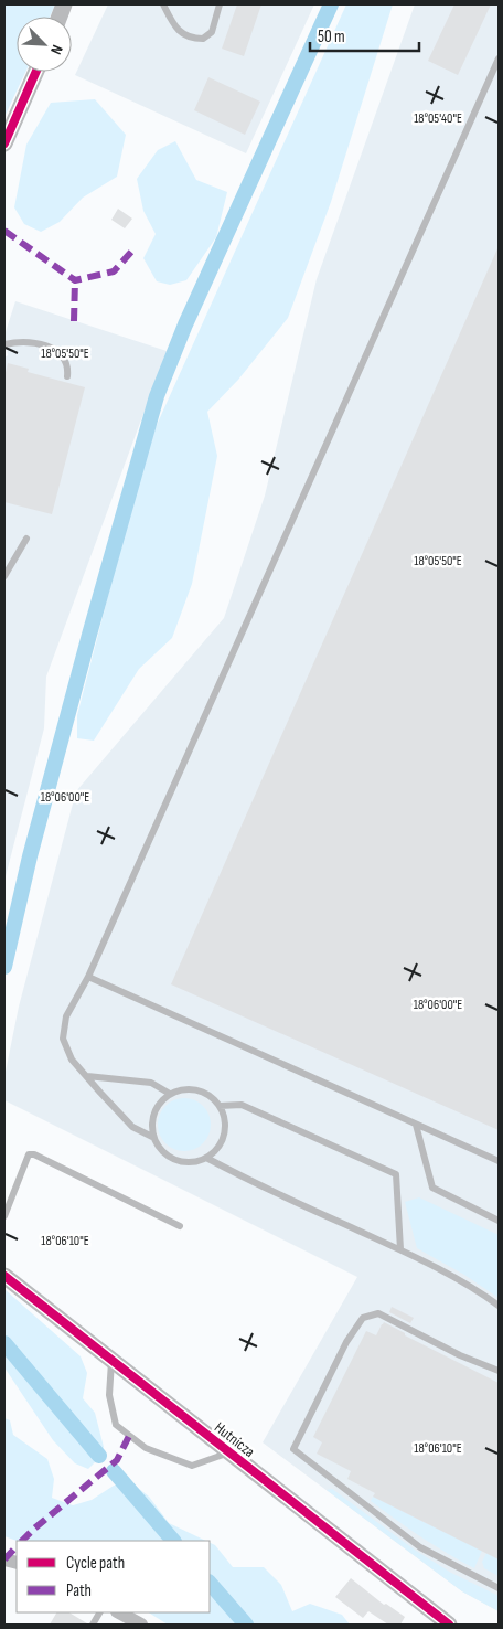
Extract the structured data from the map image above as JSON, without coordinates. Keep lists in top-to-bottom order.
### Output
{
  "streets": {
    "street": ["Hutnicza"]
  },
  "legend": ["Cycle path", "Path"],
  "scale_bar": "50 m",
  "north": "bottom right",
  "coordinates": [
    "18°05'40\"E",
    "18°05'50\"E",
    "18°06'00\"E",
    "18°06'10\"E"
  ]
}
